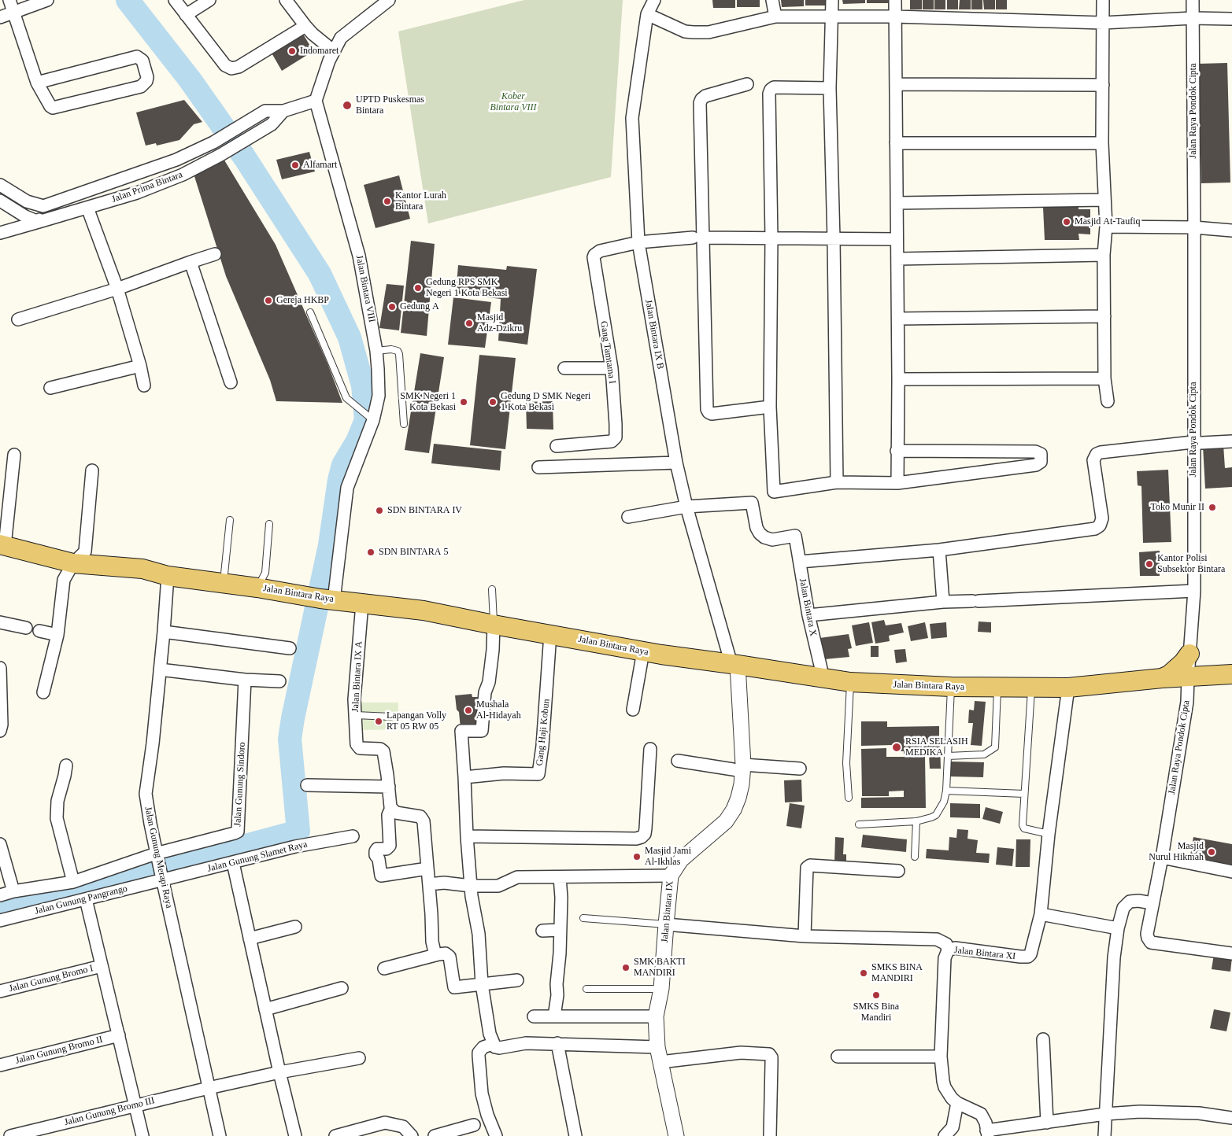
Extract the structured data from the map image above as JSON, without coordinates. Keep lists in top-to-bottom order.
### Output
{
  "streets": {
    "main road": ["Jalan Bintara Raya"],
    "street": [
      "Jalan Raya Pondok Cipta",
      "Jalan Prima Bintara",
      "Jalan Bintara VIII",
      "Jalan Bintara IX B",
      "Gang Tamtama I",
      "Jalan Bintara X",
      "Jalan Bintara IX A",
      "Gang Haji Kobun",
      "Jalan Gunung Sindoro",
      "Jalan Gunung Slamet Raya",
      "Jalan Gunung Merapi Raya",
      "Jalan Gunung Pangrango",
      "Jalan Bintara IX",
      "Jalan Bintara XI",
      "Jalan Gunung Bromo I",
      "Jalan Gunung Bromo II",
      "Jalan Gunung Bromo III"
    ]
  },
  "crossings": [
    ["Jalan Raya Pondok Cipta", "Jalan Bintara Raya"],
    ["Jalan Prima Bintara", "Jalan Bintara VIII"],
    ["Jalan Bintara VIII", "Jalan Bintara Raya"],
    ["Jalan Bintara IX B", "Gang Tamtama I"],
    ["Jalan Bintara IX B", "Jalan Bintara Raya"],
    ["Jalan Bintara IX B", "Jalan Bintara X"],
    ["Jalan Bintara IX B", "Jalan Bintara IX"],
    ["Jalan Bintara Raya", "Jalan Bintara X"],
    ["Jalan Bintara Raya", "Jalan Bintara IX A"],
    ["Jalan Bintara Raya", "Gang Haji Kobun"],
    ["Jalan Bintara Raya", "Jalan Gunung Merapi Raya"],
    ["Jalan Bintara Raya", "Jalan Bintara IX"],
    ["Jalan Bintara Raya", "Jalan Bintara XI"],
    ["Jalan Gunung Sindoro", "Jalan Gunung Merapi Raya"],
    ["Jalan Gunung Slamet Raya", "Jalan Gunung Merapi Raya"],
    ["Jalan Gunung Slamet Raya", "Jalan Gunung Pangrango"],
    ["Jalan Gunung Merapi Raya", "Jalan Gunung Pangrango"],
    ["Jalan Gunung Merapi Raya", "Jalan Gunung Bromo III"]
  ],
  "parks": ["Kober Bintara VIII"],
  "places": [
    "Indomaret",
    "UPTD Puskesmas Bintara",
    "Alfamart",
    "Kantor Lurah Bintara",
    "Masjid At-Taufiq",
    "Gedung RPS SMK Negeri 1 Kota Bekasi",
    "Gereja HKBP",
    "Gedung A",
    "Masjid Adz-Dzikru",
    "SMK Negeri 1 Kota Bekasi",
    "Gedung D SMK Negeri 1 Kota Bekasi",
    "Toko Munir II",
    "SDN BINTARA IV",
    "SDN BINTARA 5",
    "Kantor Polisi Subsektor Bintara",
    "Mushala Al-Hidayah",
    "Lapangan Volly RT 05 RW 05",
    "RSIA SELASIH MEDIKA",
    "Masjid Nurul Hikmah",
    "Masjid Jami Al-Ikhlas",
    "SMK BAKTI MANDIRI",
    "SMKS BINA MANDIRI",
    "SMKS Bina Mandiri"
  ]
}
